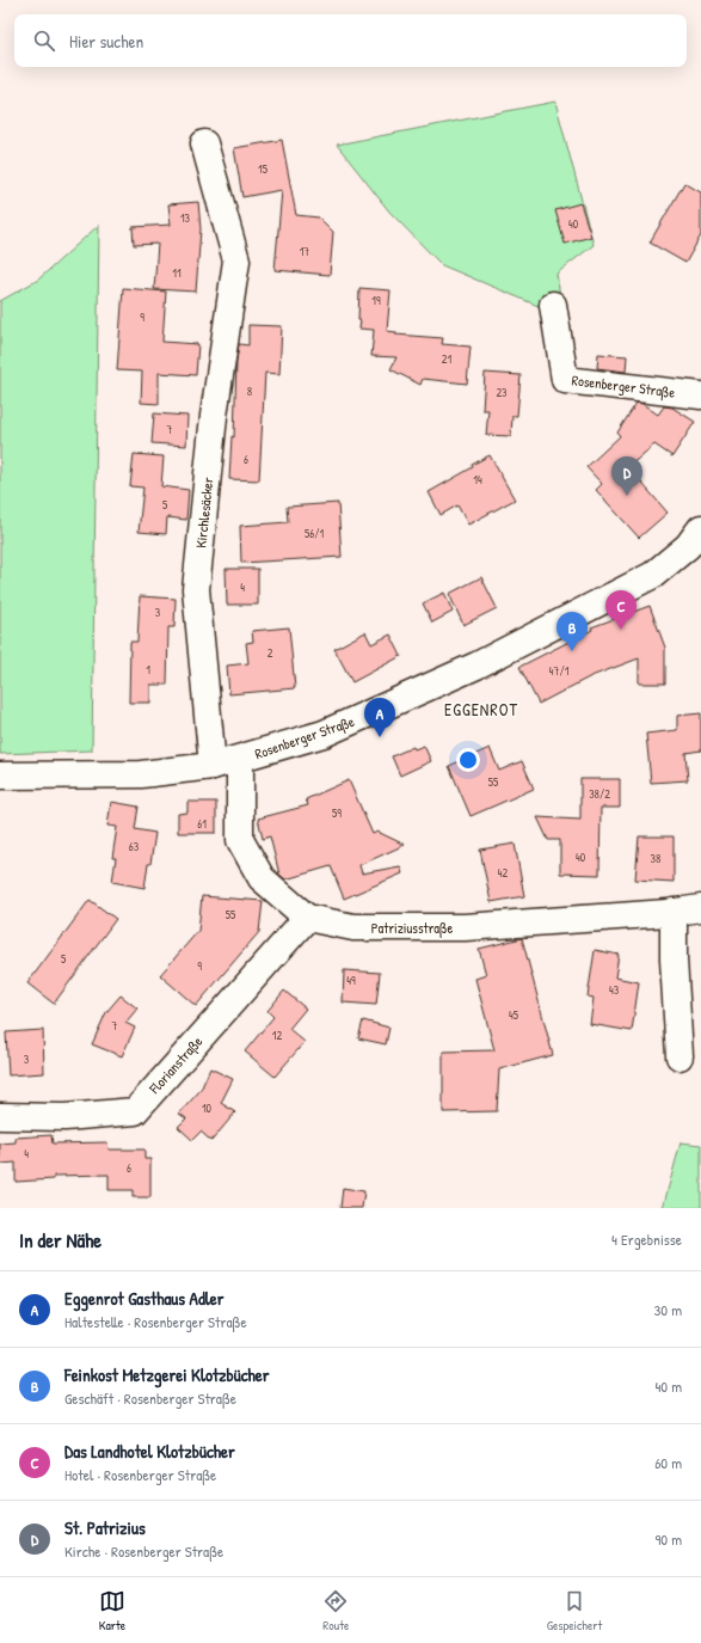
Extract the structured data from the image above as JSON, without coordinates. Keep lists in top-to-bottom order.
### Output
{
  "streets": {
    "street": [
      "Rosenberger Straße",
      "Kirchlesäcker",
      "Patriziusstraße",
      "Florianstraße"
    ]
  },
  "crossings": [
    ["Rosenberger Straße", "Kirchlesäcker"],
    ["Rosenberger Straße", "Patriziusstraße"],
    ["Patriziusstraße", "Florianstraße"]
  ],
  "districts": ["EGGENROT"],
  "house_numbers": [
    "15",
    "13",
    "40",
    "17",
    "11",
    "19",
    "9",
    "21",
    "8",
    "23",
    "7",
    "6",
    "14",
    "5",
    "56/1",
    "4",
    "3",
    "2",
    "1",
    "47/1",
    "55",
    "38/2",
    "59",
    "61",
    "63",
    "40",
    "38",
    "42",
    "55",
    "5",
    "9",
    "49",
    "43",
    "45",
    "7",
    "12",
    "3",
    "10",
    "4",
    "6"
  ],
  "page": {
    "search": "Hier suchen",
    "pins": [
      "D",
      "C",
      "B",
      "A"
    ],
    "heading": ["In der Nähe", "4 Ergebnisse"],
    "list": [
      {
        "mark": "A",
        "name": "Eggenrot Gasthaus Adler",
        "note": "Haltestelle · Rosenberger Straße",
        "value": "30 m"
      },
      {
        "mark": "B",
        "name": "Feinkost Metzgerei Klotzbücher",
        "note": "Geschäft · Rosenberger Straße",
        "value": "40 m"
      },
      {
        "mark": "C",
        "name": "Das Landhotel Klotzbücher",
        "note": "Hotel · Rosenberger Straße",
        "value": "60 m"
      },
      {
        "mark": "D",
        "name": "St. Patrizius",
        "note": "Kirche · Rosenberger Straße",
        "value": "90 m"
      }
    ],
    "nav": ["Karte", "Route", "Gespeichert"]
  }
}
